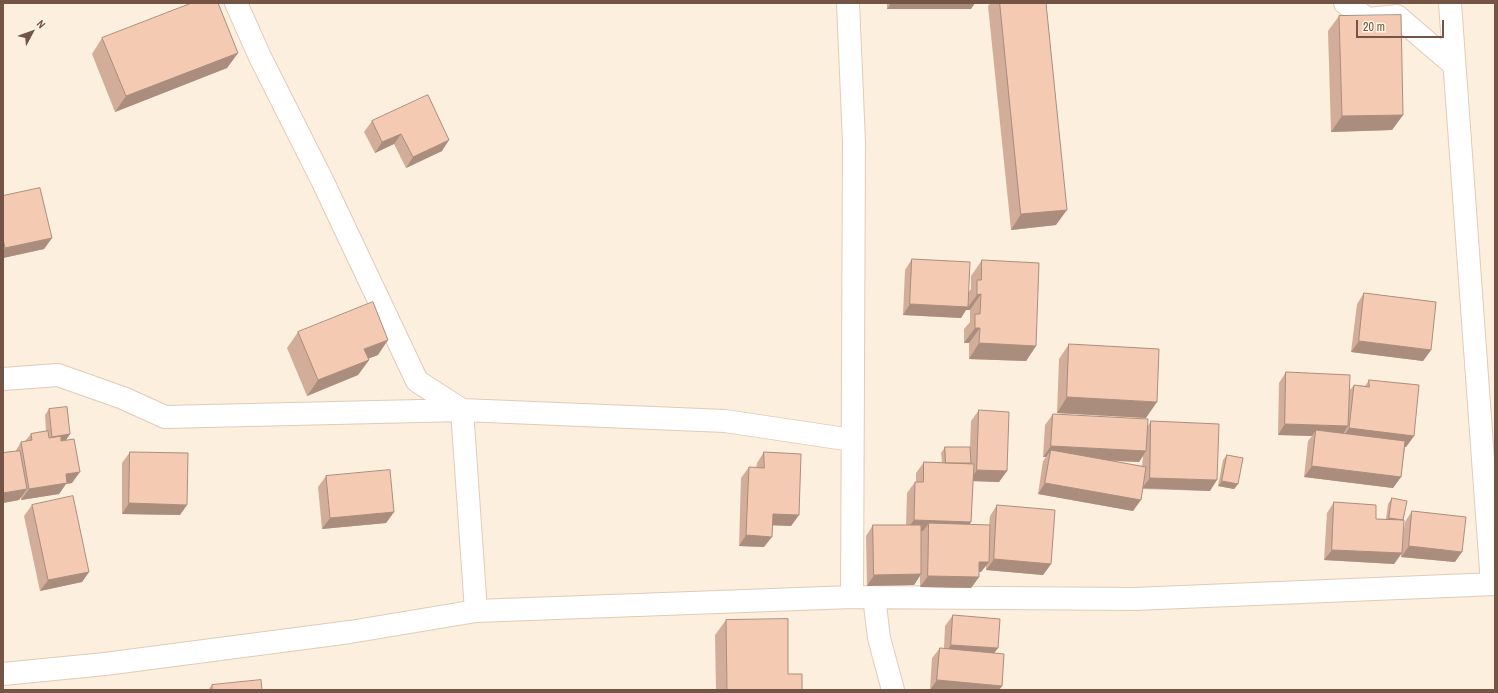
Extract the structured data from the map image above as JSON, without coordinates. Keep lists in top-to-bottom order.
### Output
{
  "scale_bar": "20 m",
  "north": "top right"
}
